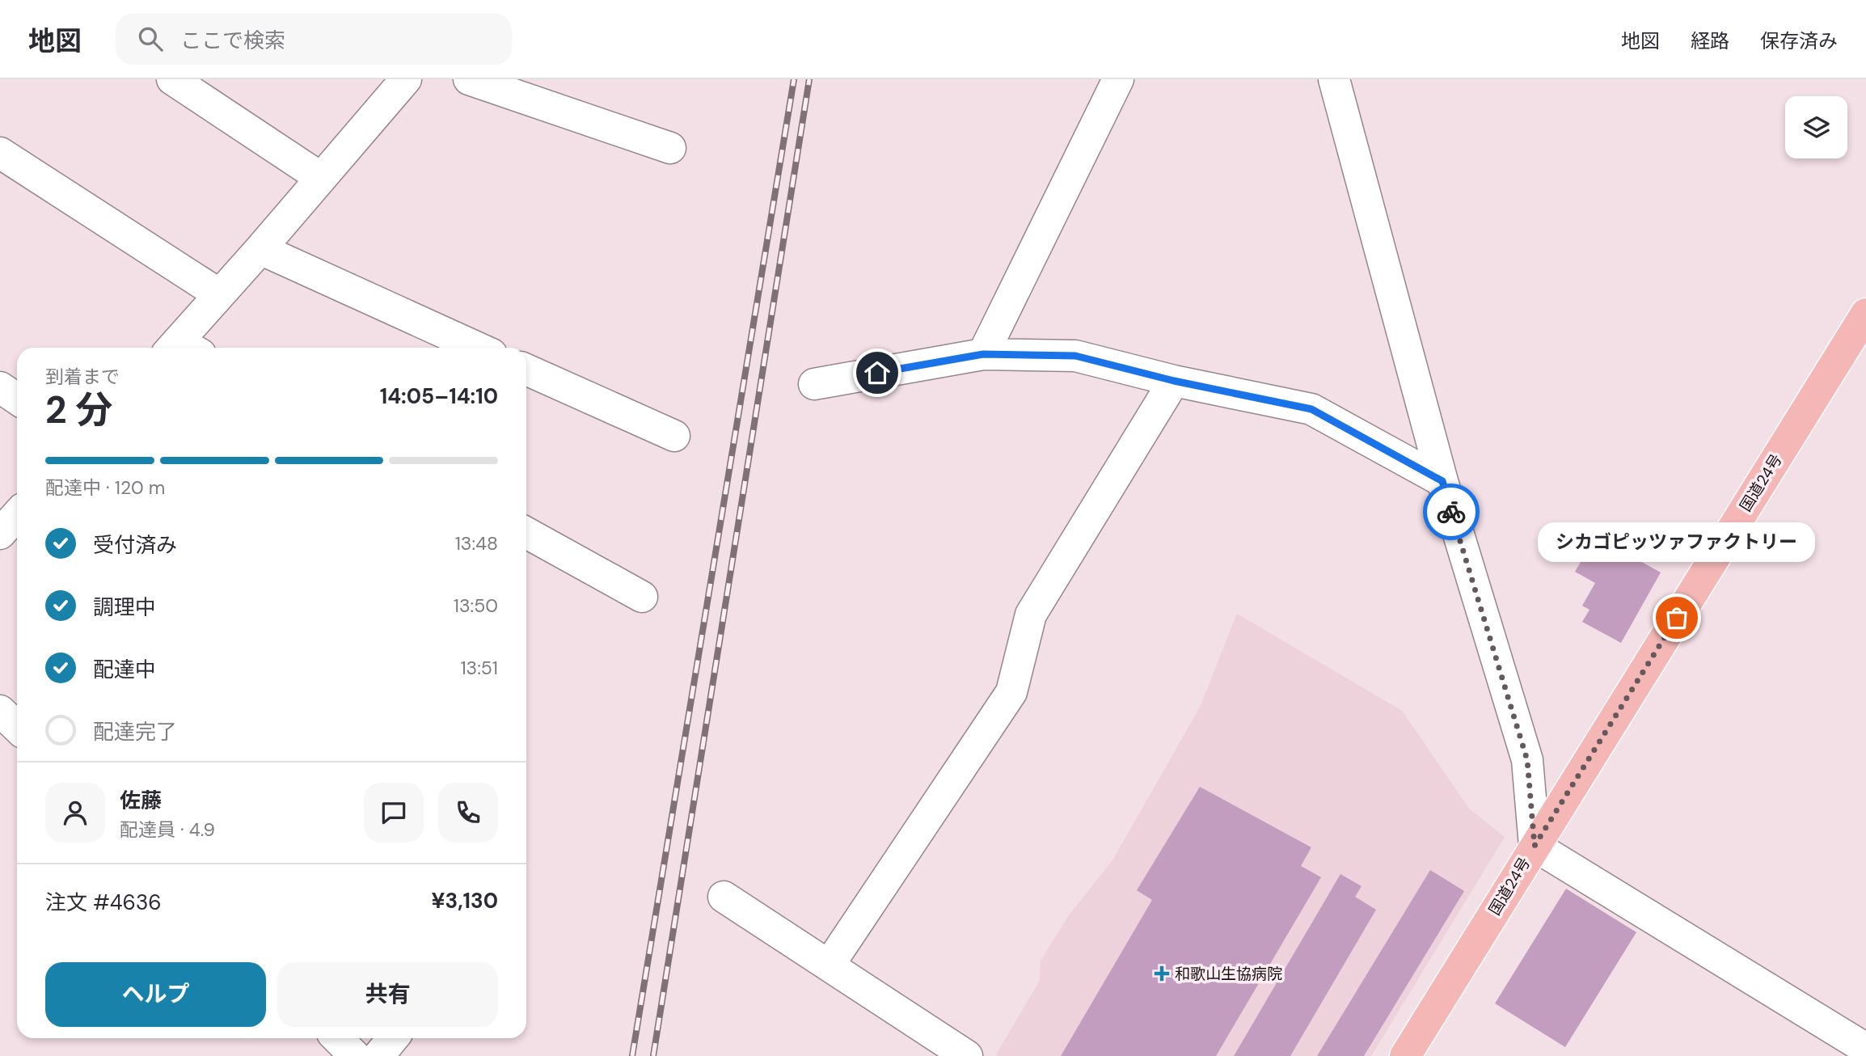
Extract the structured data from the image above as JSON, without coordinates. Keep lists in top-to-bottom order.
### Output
{
  "streets": {
    "highway": ["国道24号"]
  },
  "places": {
    "other": ["シカゴピッツァファクトリー"],
    "health": ["和歌山生協病院"]
  },
  "page": {
    "header": "地図",
    "search": "ここで検索",
    "nav": ["地図", "経路", "保存済み"],
    "heading": ["2 分", "到着まで", "14:05–14:10"],
    "panel": [
      "佐藤",
      "配達員 · 4.9",
      "注文 #4636",
      "¥3,130"
    ],
    "bar": "配達中 · 120 m",
    "list": [
      ["受付済み", "13:48"],
      ["調理中", "13:50"],
      ["配達中", "13:51"],
      "配達完了"
    ],
    "bubble": "シカゴピッツァファクトリー",
    "buttons": ["ヘルプ", "共有"]
  }
}
